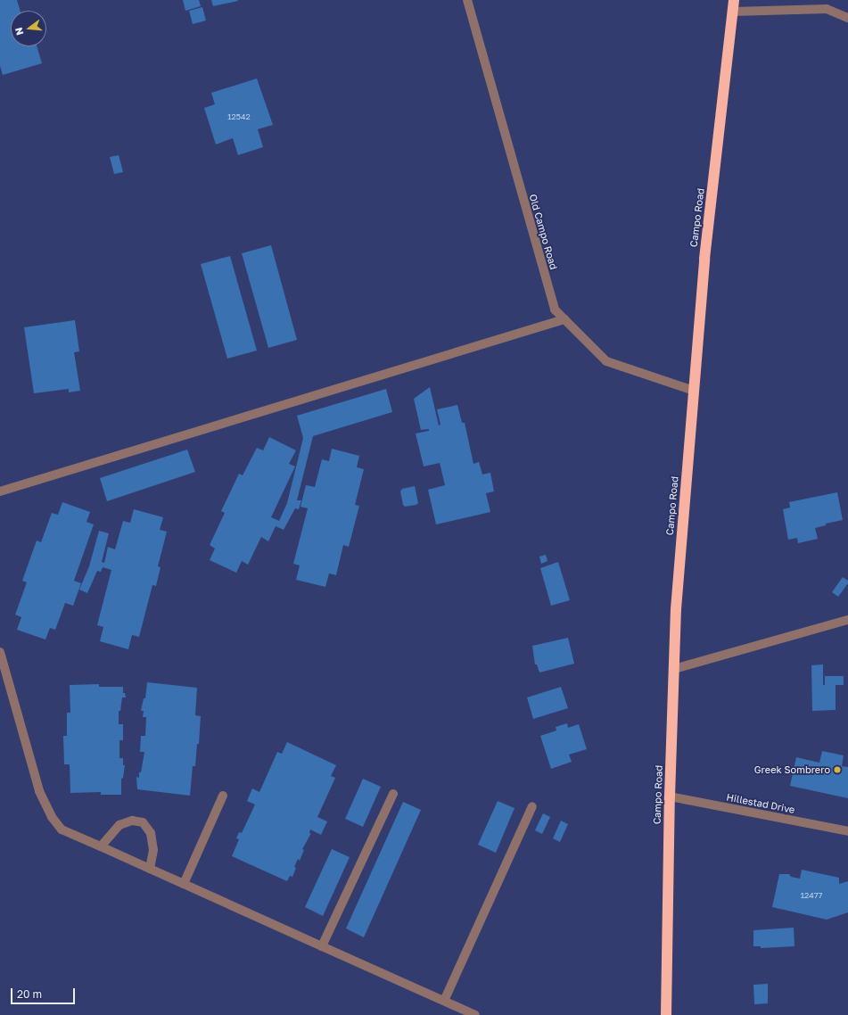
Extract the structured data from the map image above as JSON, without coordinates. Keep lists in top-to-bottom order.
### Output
{
  "streets": {
    "highway": ["Campo Road"],
    "street": ["Old Campo Road", "Hillestad Drive"]
  },
  "crossings": [
    ["Campo Road", "Old Campo Road"],
    ["Campo Road", "Hillestad Drive"]
  ],
  "places": ["Greek Sombrero"],
  "house_numbers": ["12542", "12477"],
  "scale_bar": "20 m",
  "north": "left"
}
